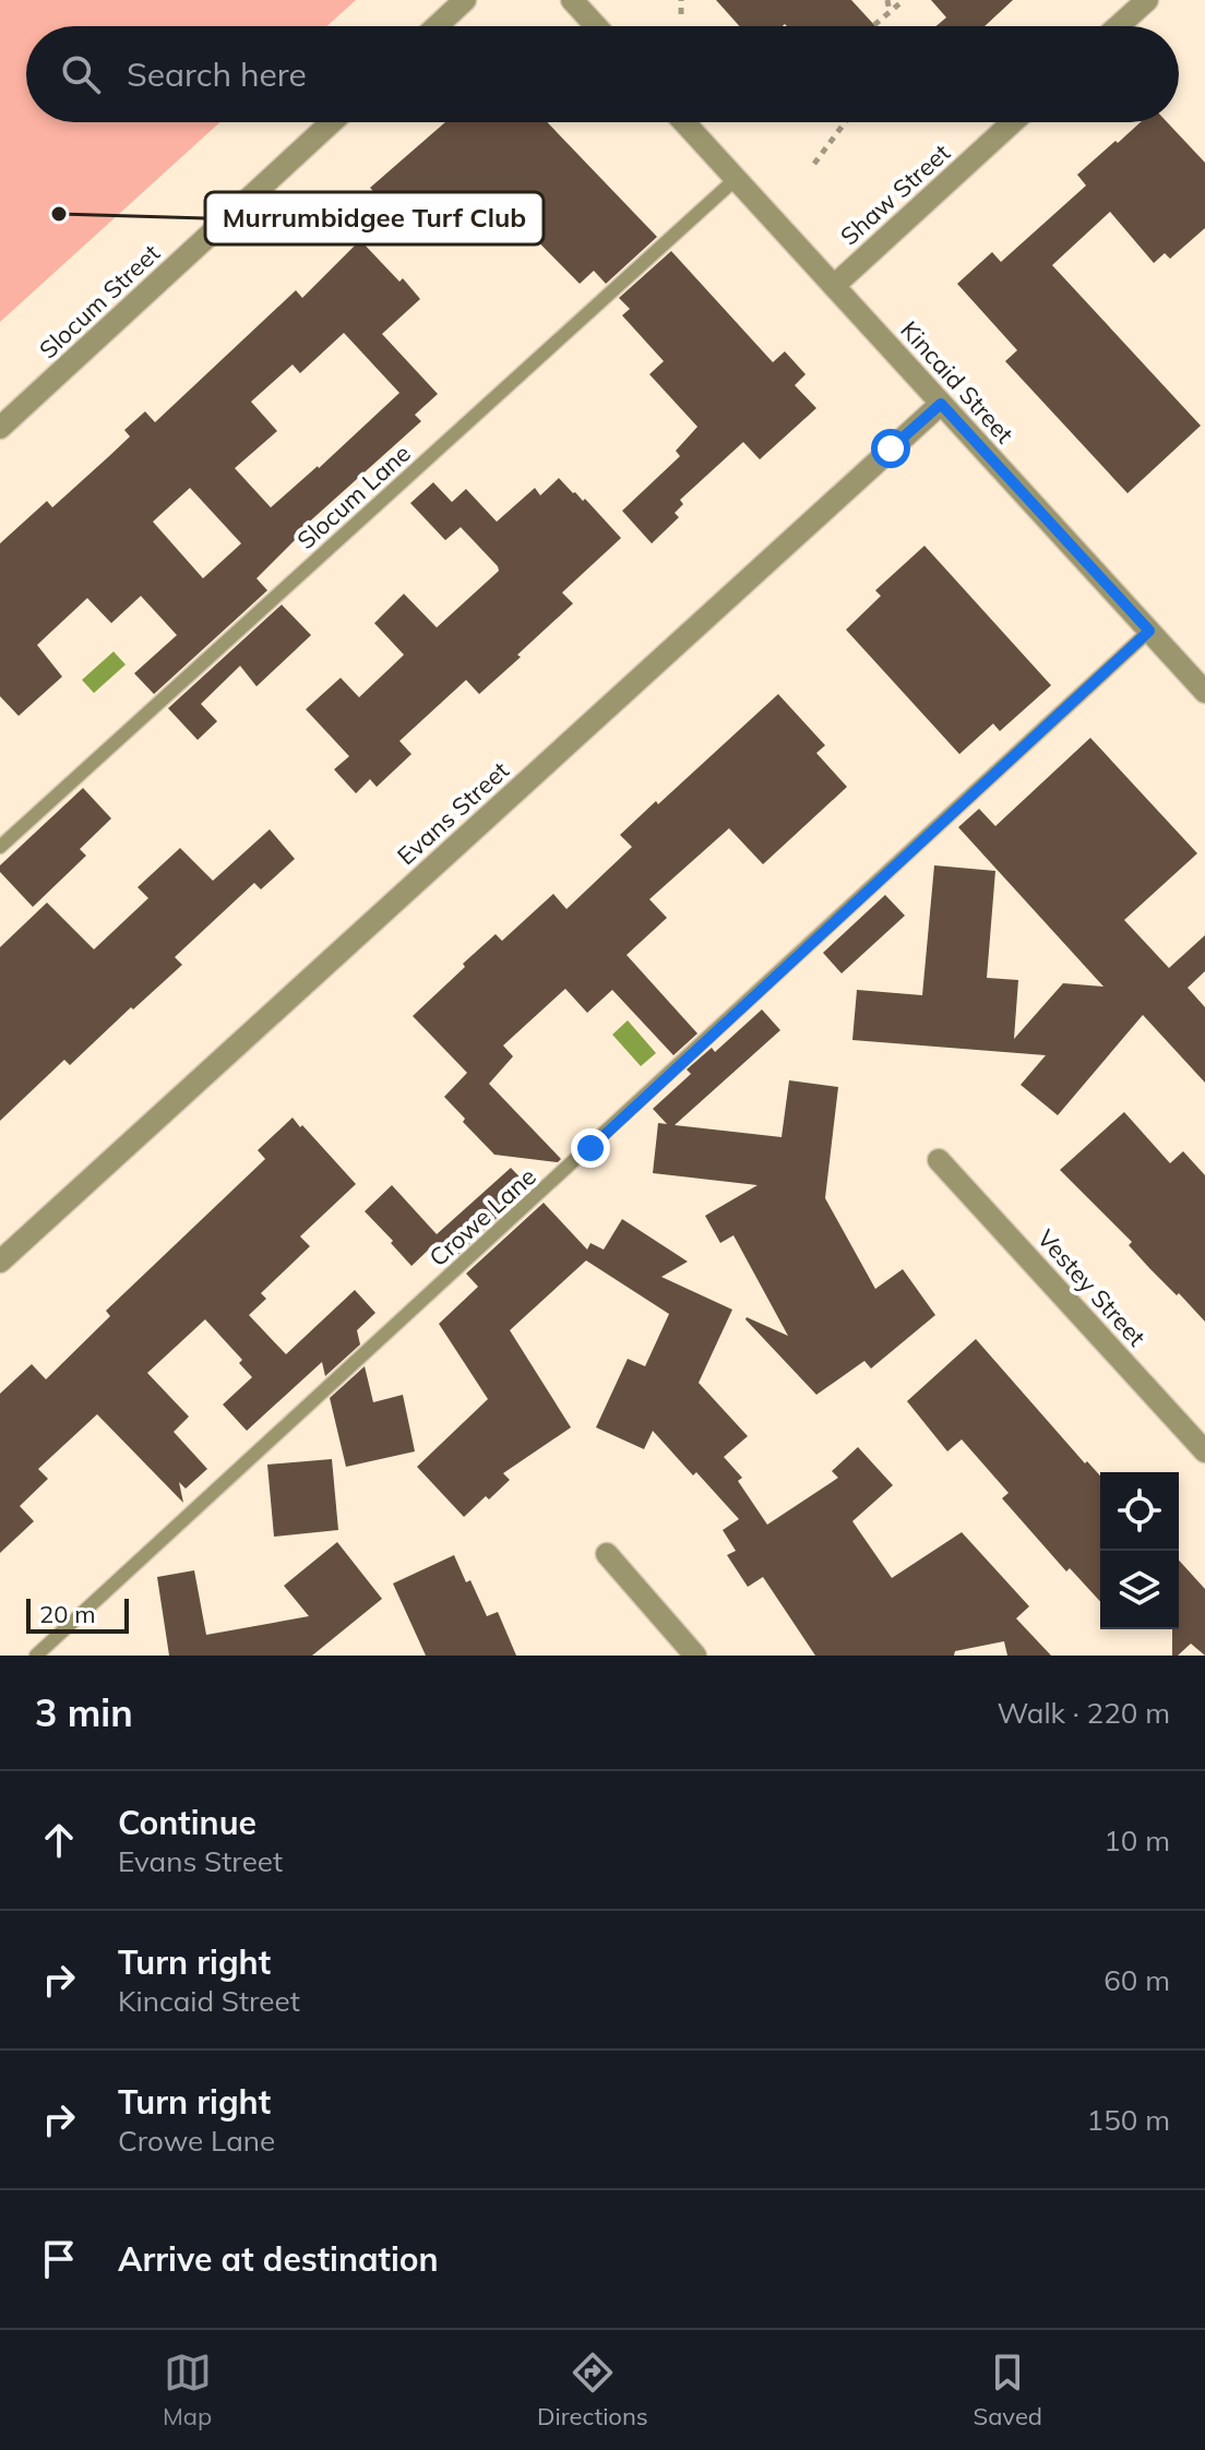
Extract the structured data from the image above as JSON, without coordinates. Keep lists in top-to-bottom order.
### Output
{
  "streets": {
    "street": [
      "Shaw Street",
      "Slocum Street",
      "Kincaid Street",
      "Evans Street",
      "Vestey Street"
    ],
    "lane": ["Slocum Lane", "Crowe Lane"]
  },
  "crossings": [
    ["Shaw Street", "Kincaid Street"],
    ["Kincaid Street", "Slocum Lane"],
    ["Kincaid Street", "Evans Street"],
    ["Kincaid Street", "Crowe Lane"]
  ],
  "places": ["Murrumbidgee Turf Club"],
  "scale_bar": "20 m",
  "page": {
    "search": "Search here",
    "scale": "20 m",
    "heading": ["3 min", "Walk · 220 m"],
    "list": [
      ["Continue", "Evans Street", "10 m"],
      ["Turn right", "Kincaid Street", "60 m"],
      ["Turn right", "Crowe Lane", "150 m"],
      "Arrive at destination"
    ],
    "nav": ["Map", "Directions", "Saved"]
  }
}
